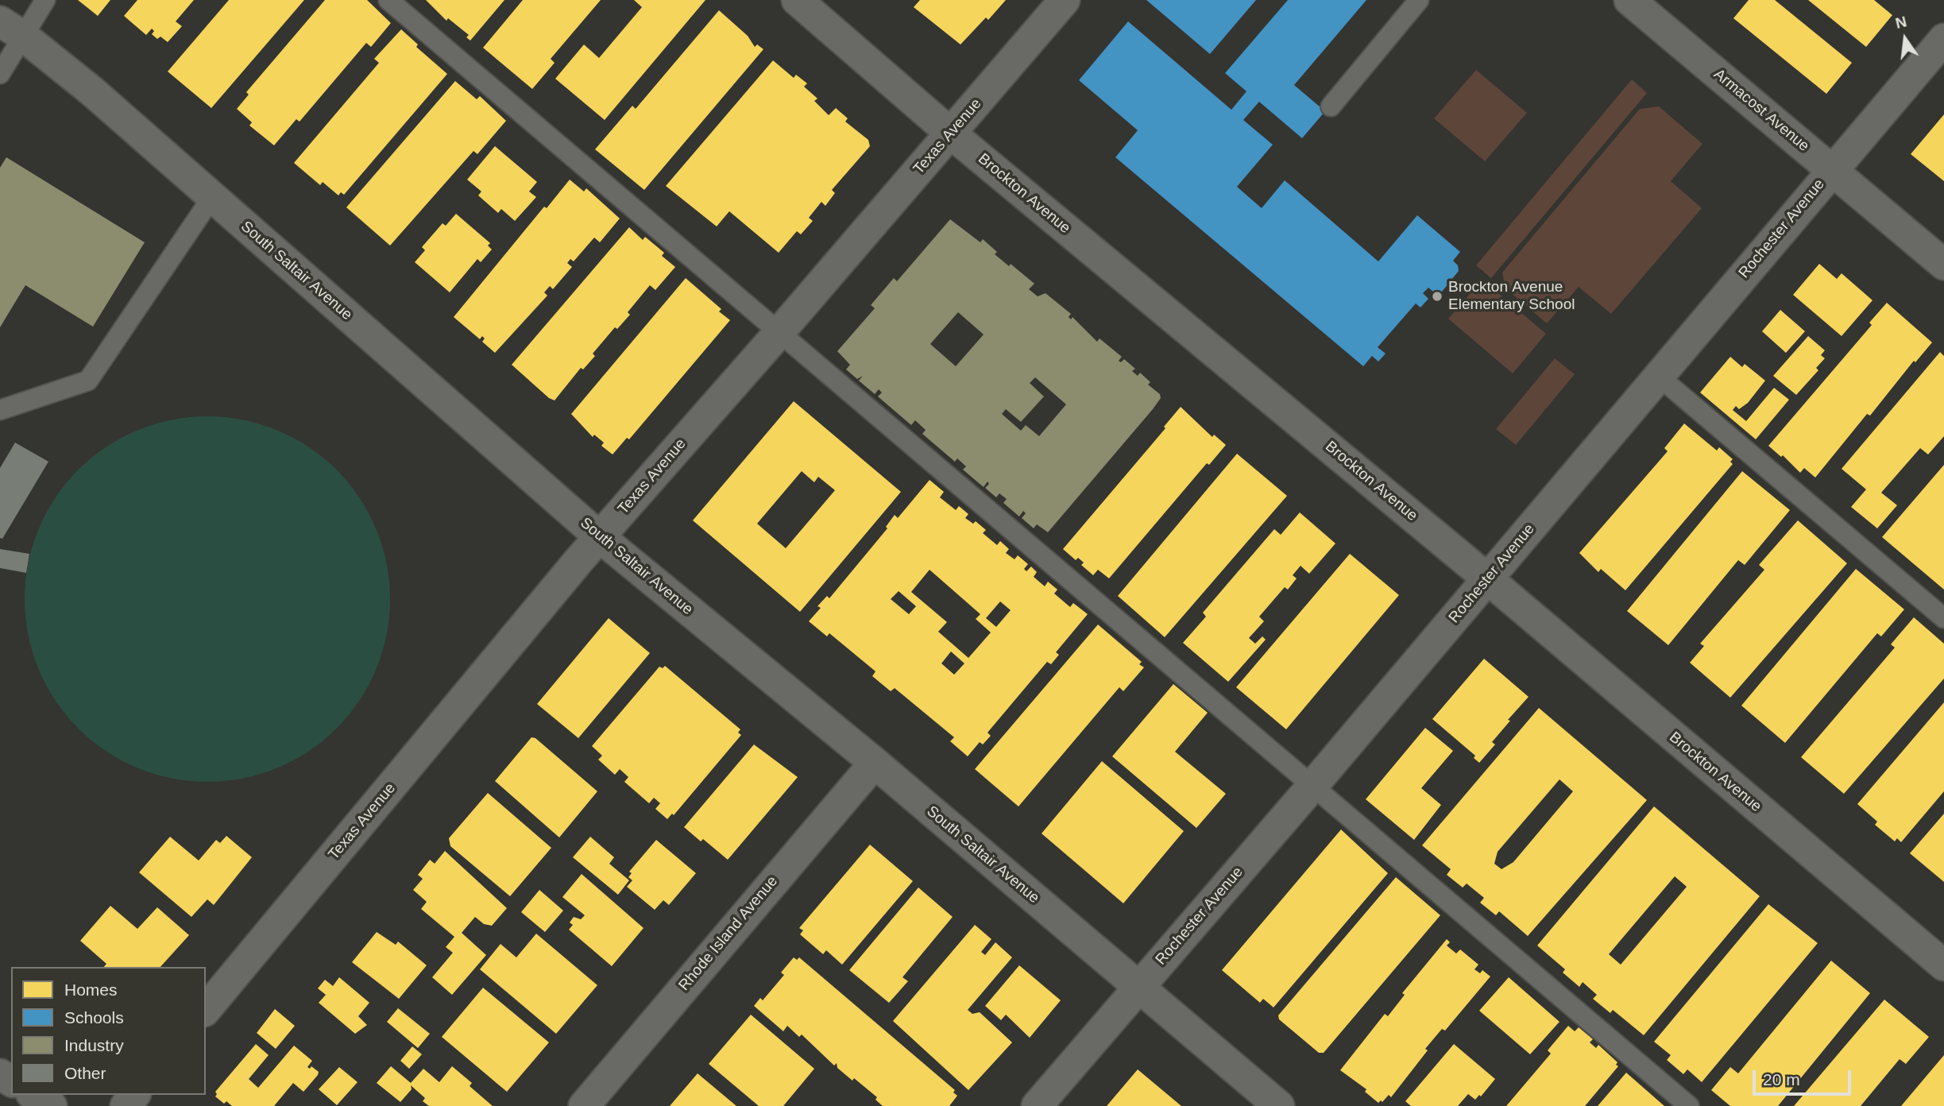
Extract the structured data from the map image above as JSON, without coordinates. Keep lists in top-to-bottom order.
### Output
{
  "streets": {
    "street": [
      "Armacost Avenue",
      "Texas Avenue",
      "Brockton Avenue",
      "Rochester Avenue",
      "South Saltair Avenue",
      "Rhode Island Avenue"
    ]
  },
  "crossings": [
    ["Armacost Avenue", "Rochester Avenue"],
    ["Texas Avenue", "Brockton Avenue"],
    ["Texas Avenue", "South Saltair Avenue"],
    ["Brockton Avenue", "Rochester Avenue"],
    ["Rochester Avenue", "South Saltair Avenue"],
    ["South Saltair Avenue", "Rhode Island Avenue"]
  ],
  "places": ["Brockton Avenue Elementary School"],
  "legend": [
    "Homes",
    "Schools",
    "Industry",
    "Other"
  ],
  "scale_bar": "20 m",
  "north": "top"
}
